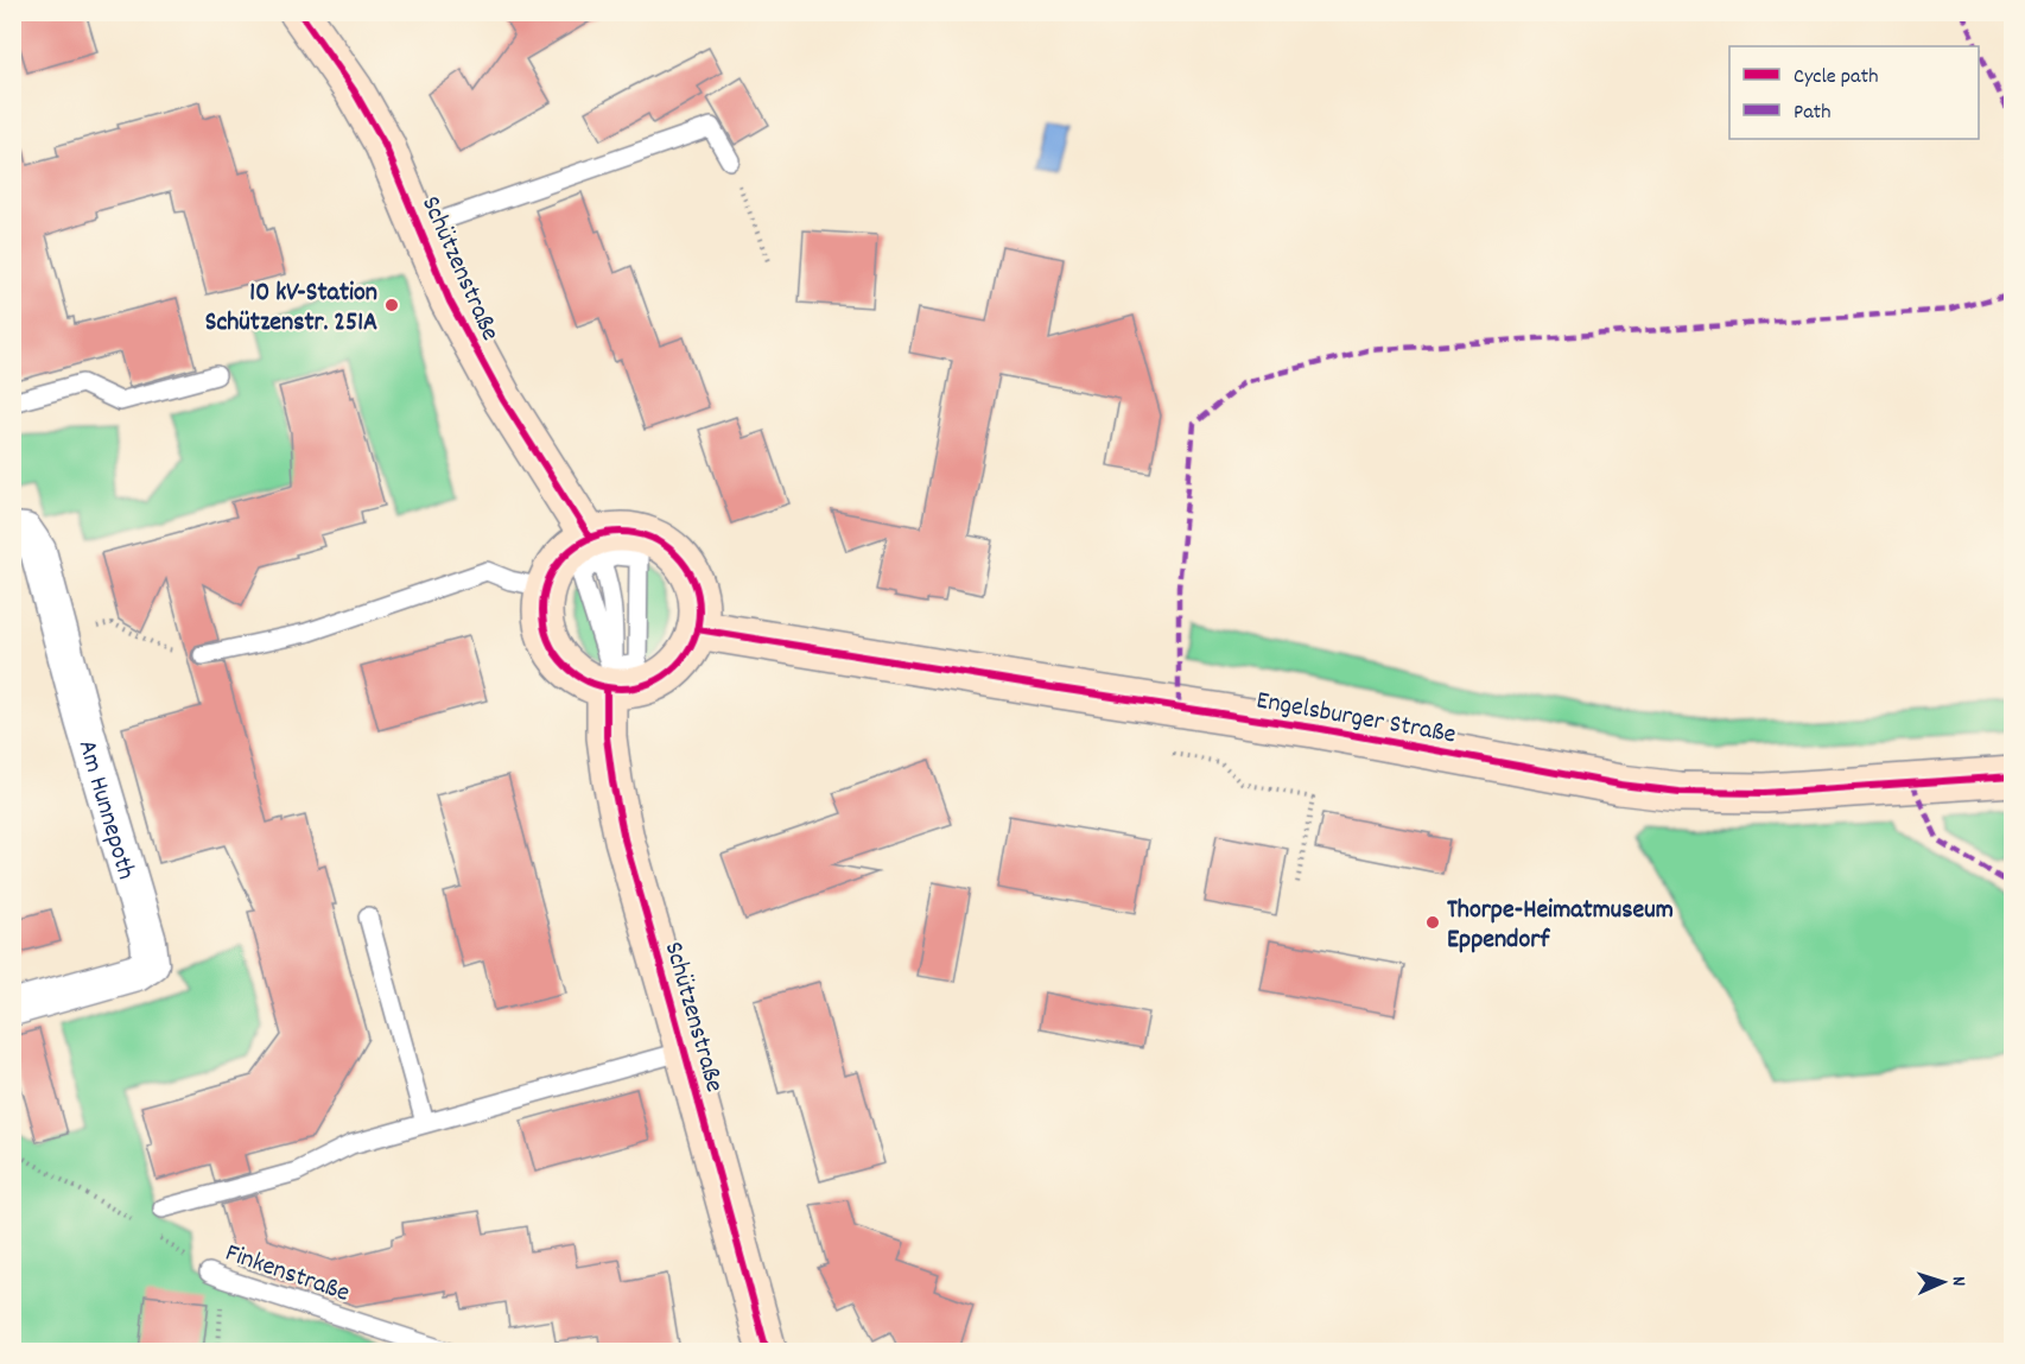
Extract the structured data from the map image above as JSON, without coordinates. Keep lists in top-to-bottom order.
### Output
{
  "streets": {
    "street": ["Schützenstraße", "Engelsburger Straße", "Am Hunnepoth"],
    "lane": ["Finkenstraße"]
  },
  "places": ["10 kV-Station Schützenstr. 251A", "Thorpe-Heimatmuseum Eppendorf"],
  "legend": ["Cycle path", "Path"],
  "north": "right"
}
